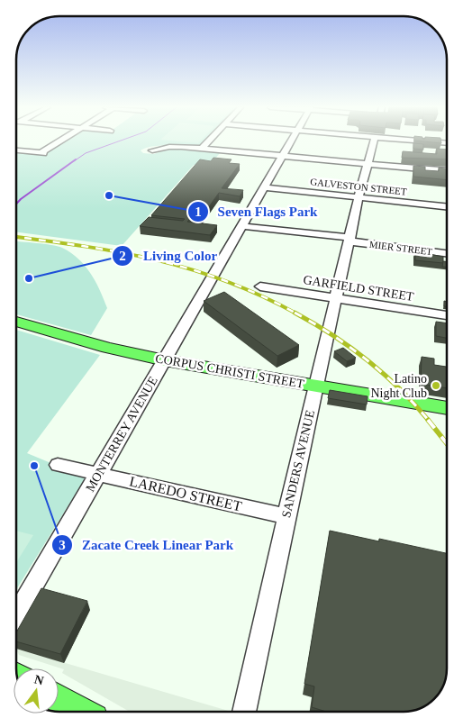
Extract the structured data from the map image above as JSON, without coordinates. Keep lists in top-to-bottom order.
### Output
{
  "streets": {
    "main road": ["CORPUS CHRISTI STREET"],
    "street": [
      "GALVESTON STREET",
      "MIER STREET",
      "GARFIELD STREET",
      "MONTERREY AVENUE",
      "SANDERS AVENUE",
      "LAREDO STREET"
    ]
  },
  "crossings": [
    ["GALVESTON STREET", "MONTERREY AVENUE"],
    ["GALVESTON STREET", "SANDERS AVENUE"],
    ["MIER STREET", "MONTERREY AVENUE"],
    ["MIER STREET", "SANDERS AVENUE"],
    ["GARFIELD STREET", "SANDERS AVENUE"],
    ["CORPUS CHRISTI STREET", "MONTERREY AVENUE"],
    ["CORPUS CHRISTI STREET", "SANDERS AVENUE"],
    ["MONTERREY AVENUE", "LAREDO STREET"],
    ["SANDERS AVENUE", "LAREDO STREET"]
  ],
  "places": [
    "Seven Flags Park",
    "Living Color",
    "Latino Night Club",
    "Zacate Creek Linear Park"
  ],
  "north": "top"
}
